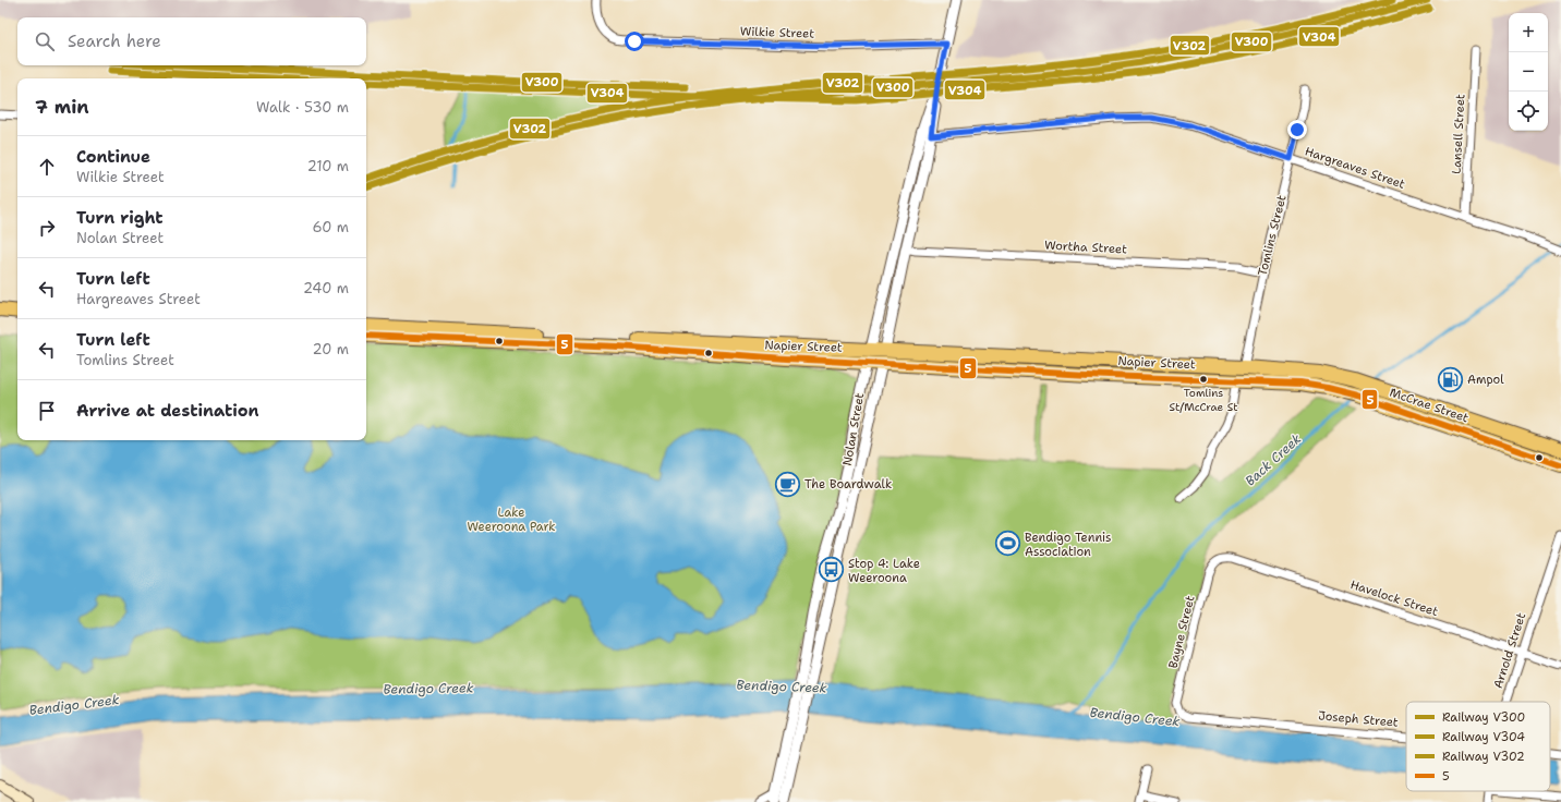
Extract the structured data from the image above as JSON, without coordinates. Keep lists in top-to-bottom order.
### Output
{
  "streets": {
    "highway": [
      "Tomlins Street",
      "Napier Street",
      "McCrae Street",
      "Nolan Street"
    ],
    "street": [
      "Wilkie Street",
      "Lansell Street",
      "Hargreaves Street",
      "Wortha Street",
      "Havelock Street",
      "Bayne Street",
      "Arnold Street",
      "Joseph Street"
    ]
  },
  "crossings": [
    ["Wilkie Street", "Nolan Street"],
    ["Lansell Street", "Hargreaves Street"],
    ["Hargreaves Street", "Tomlins Street"],
    ["Hargreaves Street", "Nolan Street"],
    ["Tomlins Street", "Wortha Street"],
    ["Tomlins Street", "Napier Street"],
    ["Tomlins Street", "McCrae Street"],
    ["Wortha Street", "Nolan Street"],
    ["Napier Street", "McCrae Street"],
    ["Napier Street", "Nolan Street"],
    ["Havelock Street", "Bayne Street"],
    ["Havelock Street", "Arnold Street"],
    ["Bayne Street", "Joseph Street"]
  ],
  "water": ["Back Creek", "Bendigo Creek"],
  "parks": ["Lake Weeroona Park"],
  "places": {
    "other": ["Tomlins St/McCrae St"],
    "fuel station": ["Ampol"],
    "cafe": ["The Boardwalk"],
    "sports": ["Bendigo Tennis Association"],
    "bus stop": ["Stop 4: Lake Weeroona"]
  },
  "lines": [
    "rail line V300",
    "rail line V302",
    "rail line V304",
    "transit line 5"
  ],
  "legend": [
    "Railway V300",
    "Railway V304",
    "Railway V302",
    "5"
  ],
  "page": {
    "map_buttons": ["+", "−"],
    "search": "Search here",
    "heading": ["7 min", "Walk · 530 m"],
    "list": [
      ["Continue", "Wilkie Street", "210 m"],
      ["Turn right", "Nolan Street", "60 m"],
      ["Turn left", "Hargreaves Street", "240 m"],
      ["Turn left", "Tomlins Street", "20 m"],
      "Arrive at destination"
    ]
  }
}
